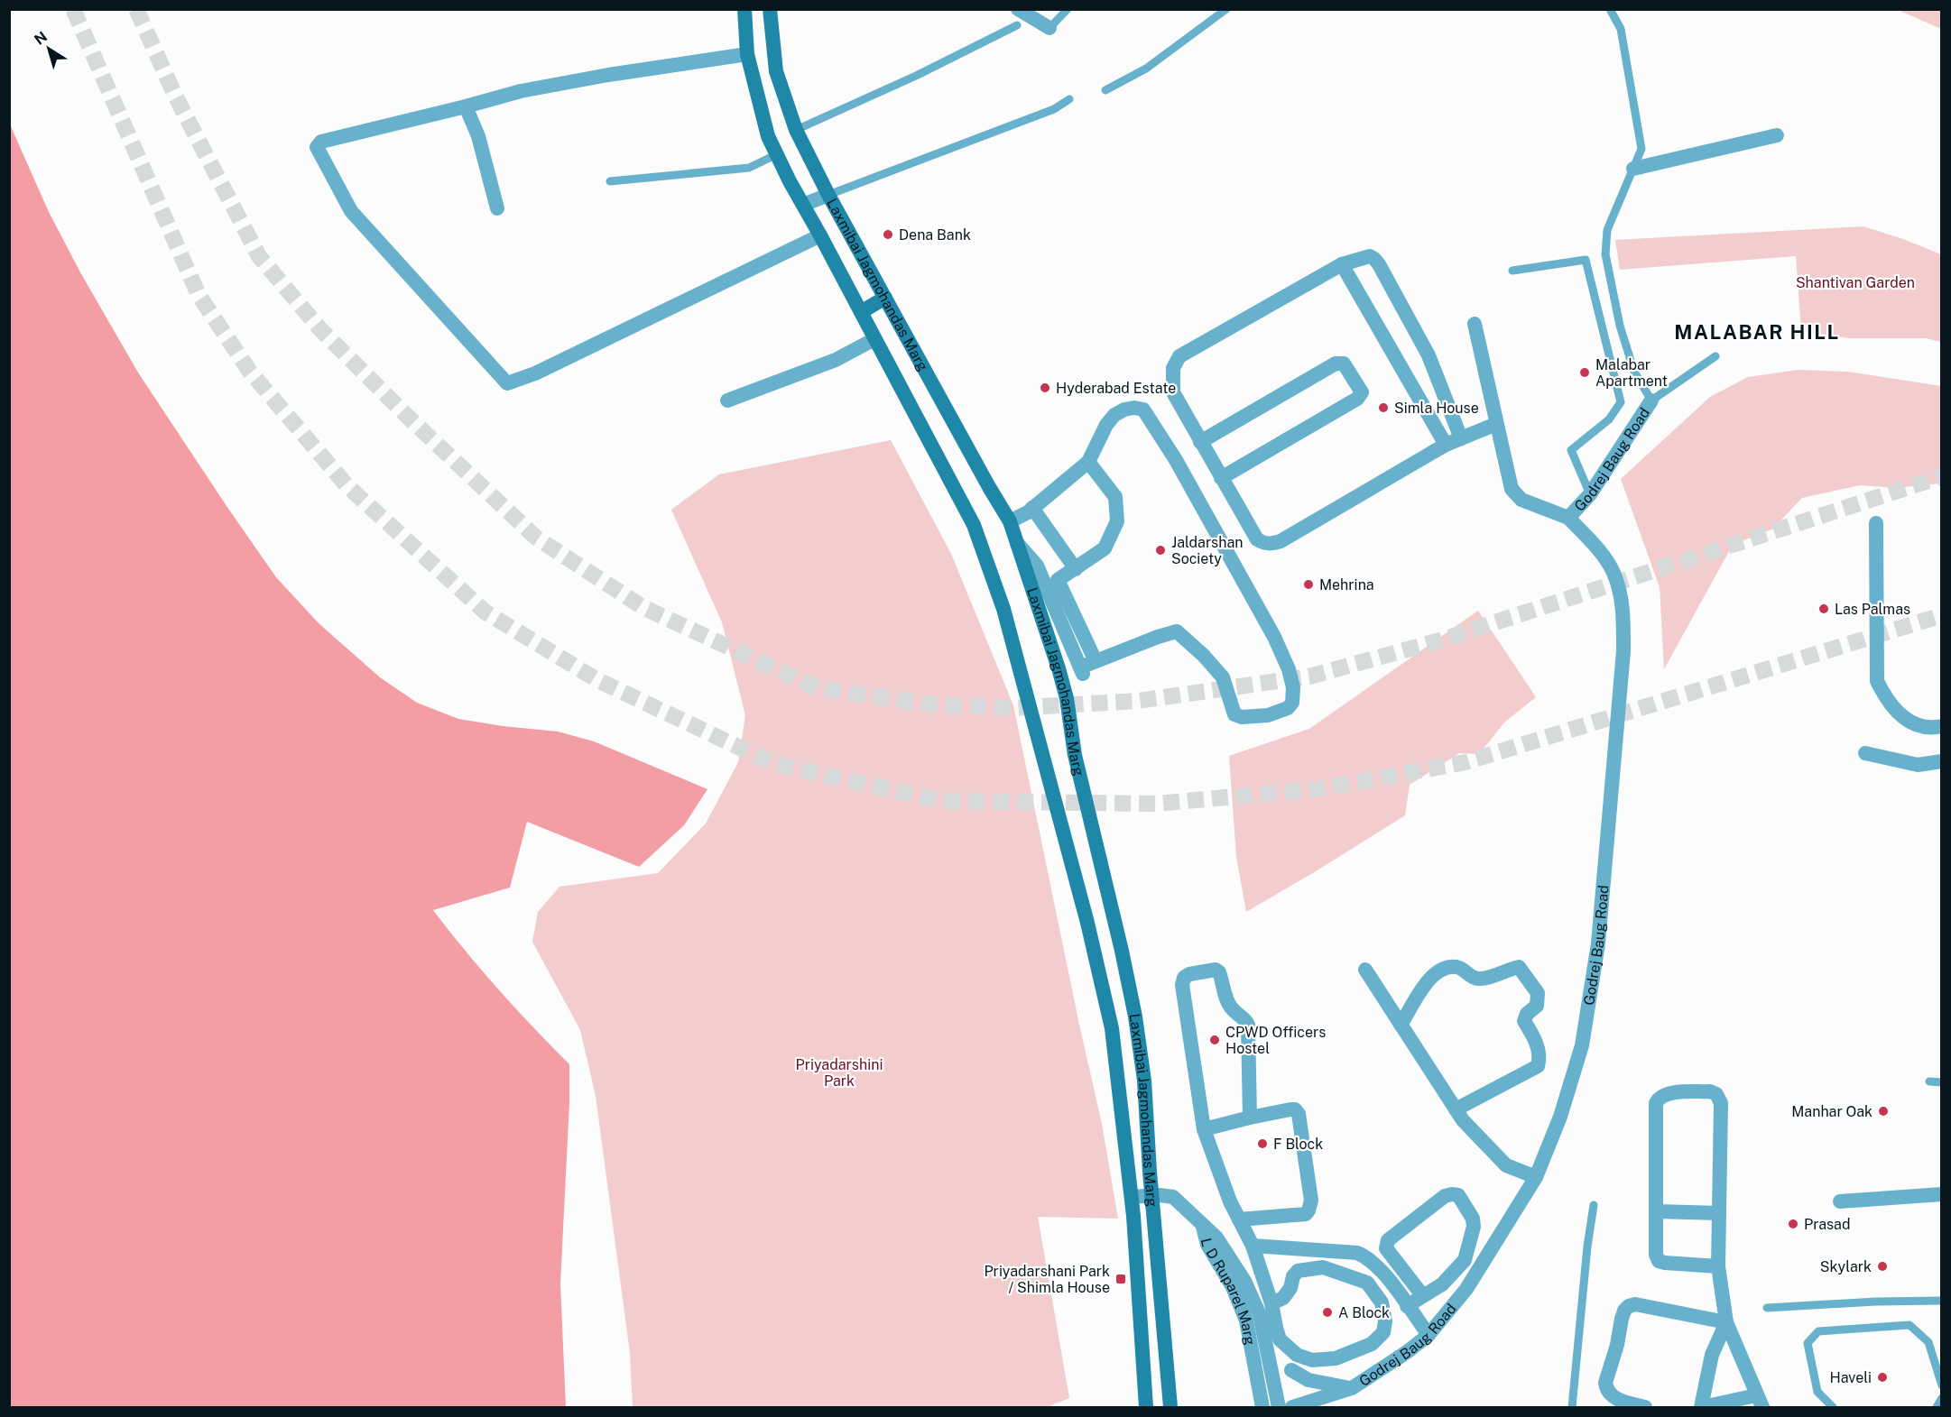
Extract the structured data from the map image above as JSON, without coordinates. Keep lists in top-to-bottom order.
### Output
{
  "streets": {
    "main road": ["Laxmibai Jagmohandas Marg"],
    "street": ["Godrej Baug Road", "L D Ruparel Marg"]
  },
  "crossings": [
    ["Laxmibai Jagmohandas Marg", "L D Ruparel Marg"]
  ],
  "districts": ["MALABAR HILL"],
  "parks": ["Shantivan Garden", "Priyadarshini Park"],
  "places": {
    "other": [
      "Dena Bank",
      "Malabar Apartment",
      "Hyderabad Estate",
      "Simla House",
      "Jaldarshan Society",
      "Mehrina",
      "Las Palmas",
      "CPWD Officers Hostel",
      "Manhar Oak",
      "F Block",
      "Prasad",
      "Skylark",
      "A Block",
      "Haveli"
    ],
    "transit": ["Priyadarshani Park / Shimla House"]
  },
  "north": "top left"
}
